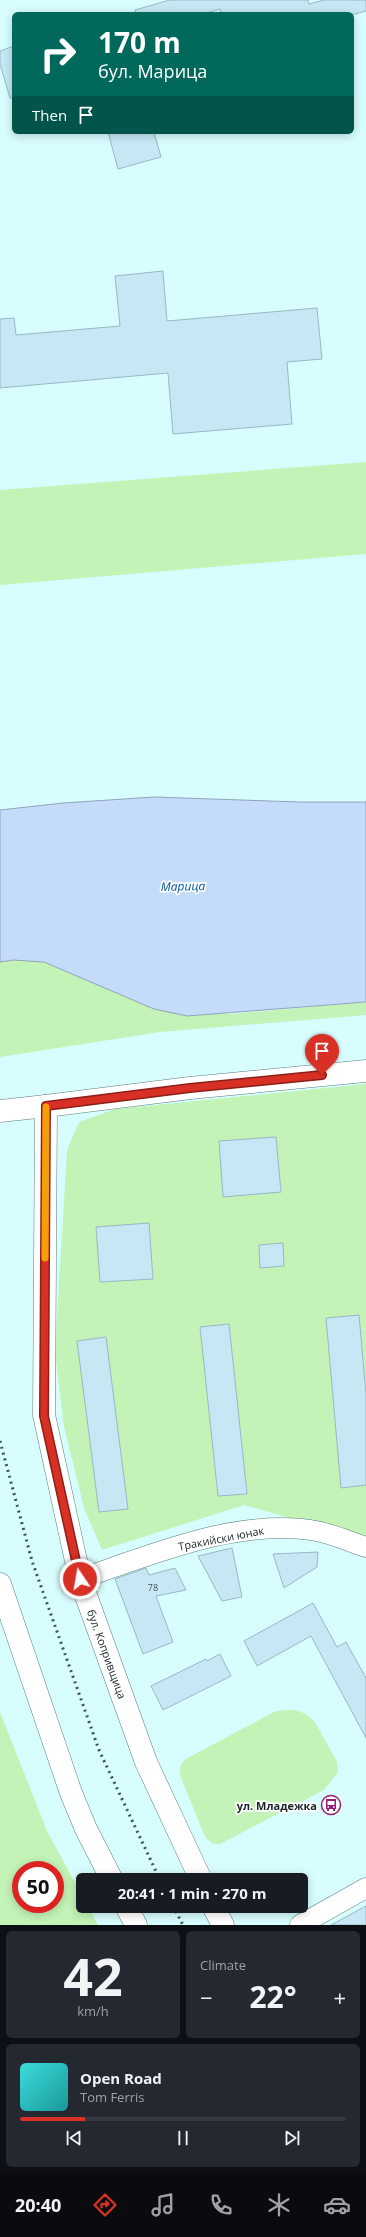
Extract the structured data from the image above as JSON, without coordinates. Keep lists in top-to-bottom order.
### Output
{
  "streets": {
    "main road": ["бул. Копривщица"],
    "street": ["Тракийски юнак"]
  },
  "crossings": [
    ["Тракийски юнак", "бул. Копривщица"]
  ],
  "water": ["Марица"],
  "places": {
    "bus stop": ["ул. Младежка"]
  },
  "house_numbers": ["78"],
  "page": {
    "turn": ["170 m", "бул. Марица"],
    "then": "Then",
    "limit": "50",
    "trip": "20:41 · 1 min · 270 m",
    "tile": [
      ["42", "km/h"],
      "Climate"
    ],
    "heat": ["−", "22°", "+"],
    "song": ["Open Road", "Tom Ferris"],
    "tabs": "20:40"
  }
}
